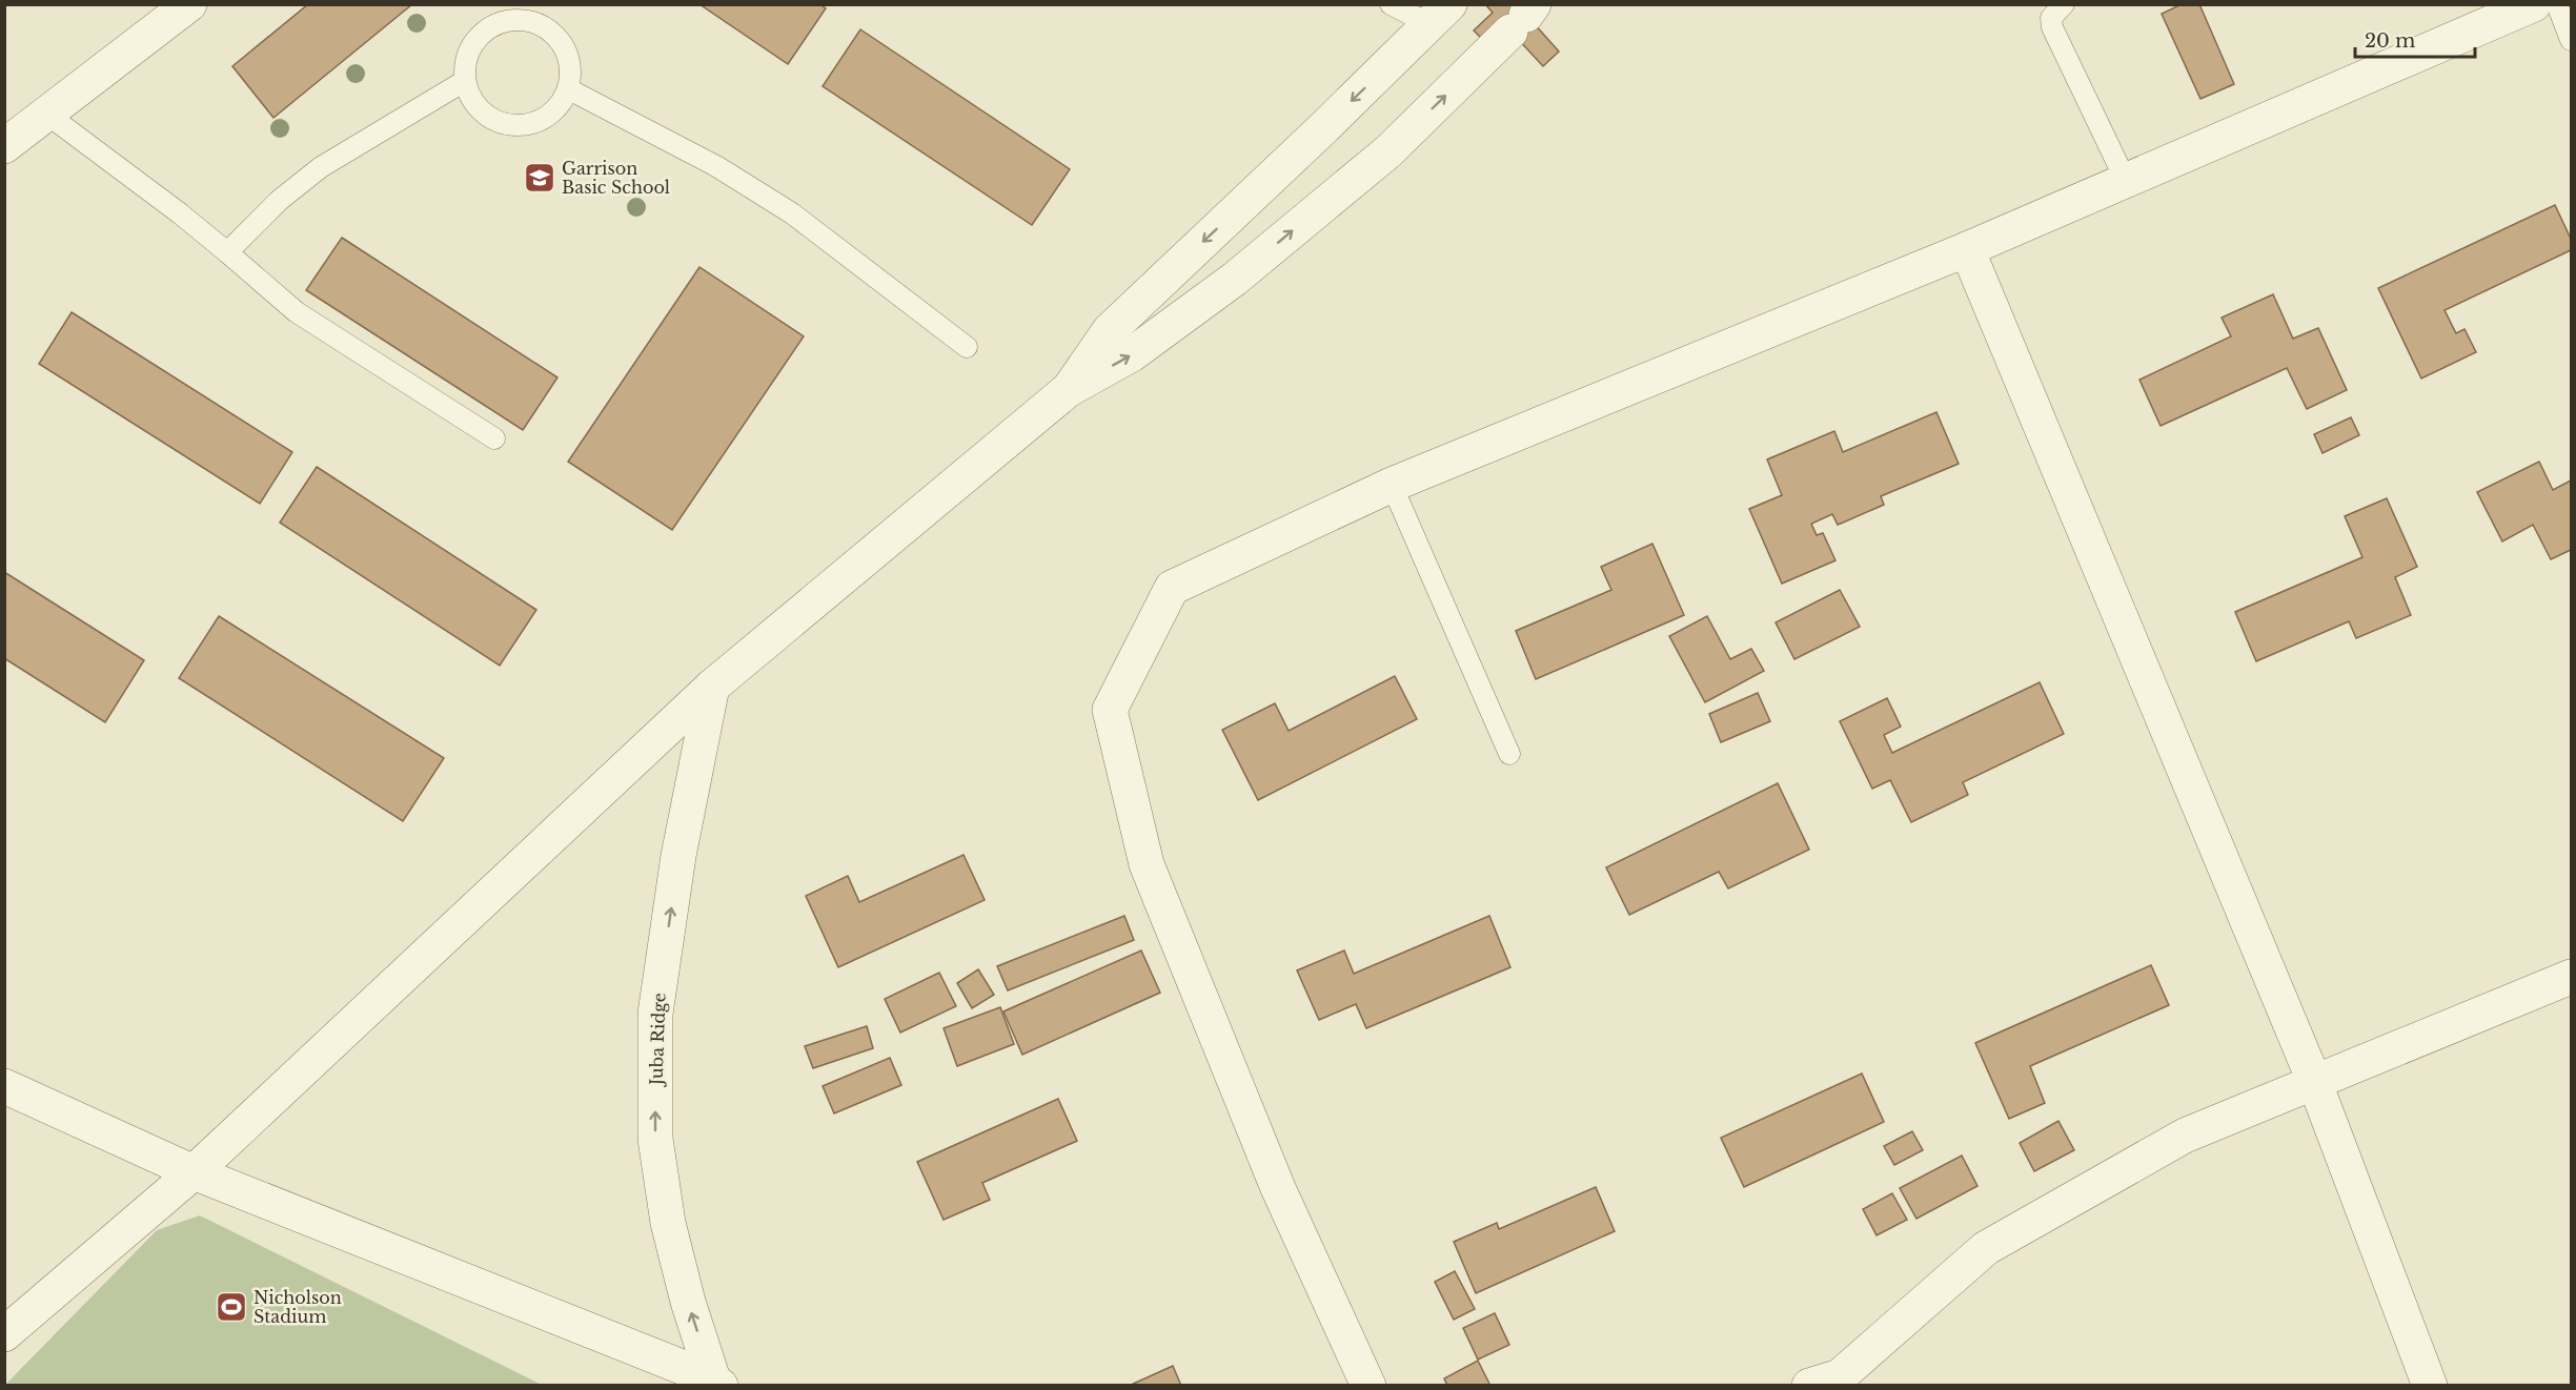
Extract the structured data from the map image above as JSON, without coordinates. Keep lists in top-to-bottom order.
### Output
{
  "streets": {
    "street": ["Juba Ridge"]
  },
  "one_way": ["Juba Ridge"],
  "places": {
    "school or university": ["Garrison Basic School"],
    "sports": ["Nicholson Stadium"]
  },
  "scale_bar": "20 m"
}
